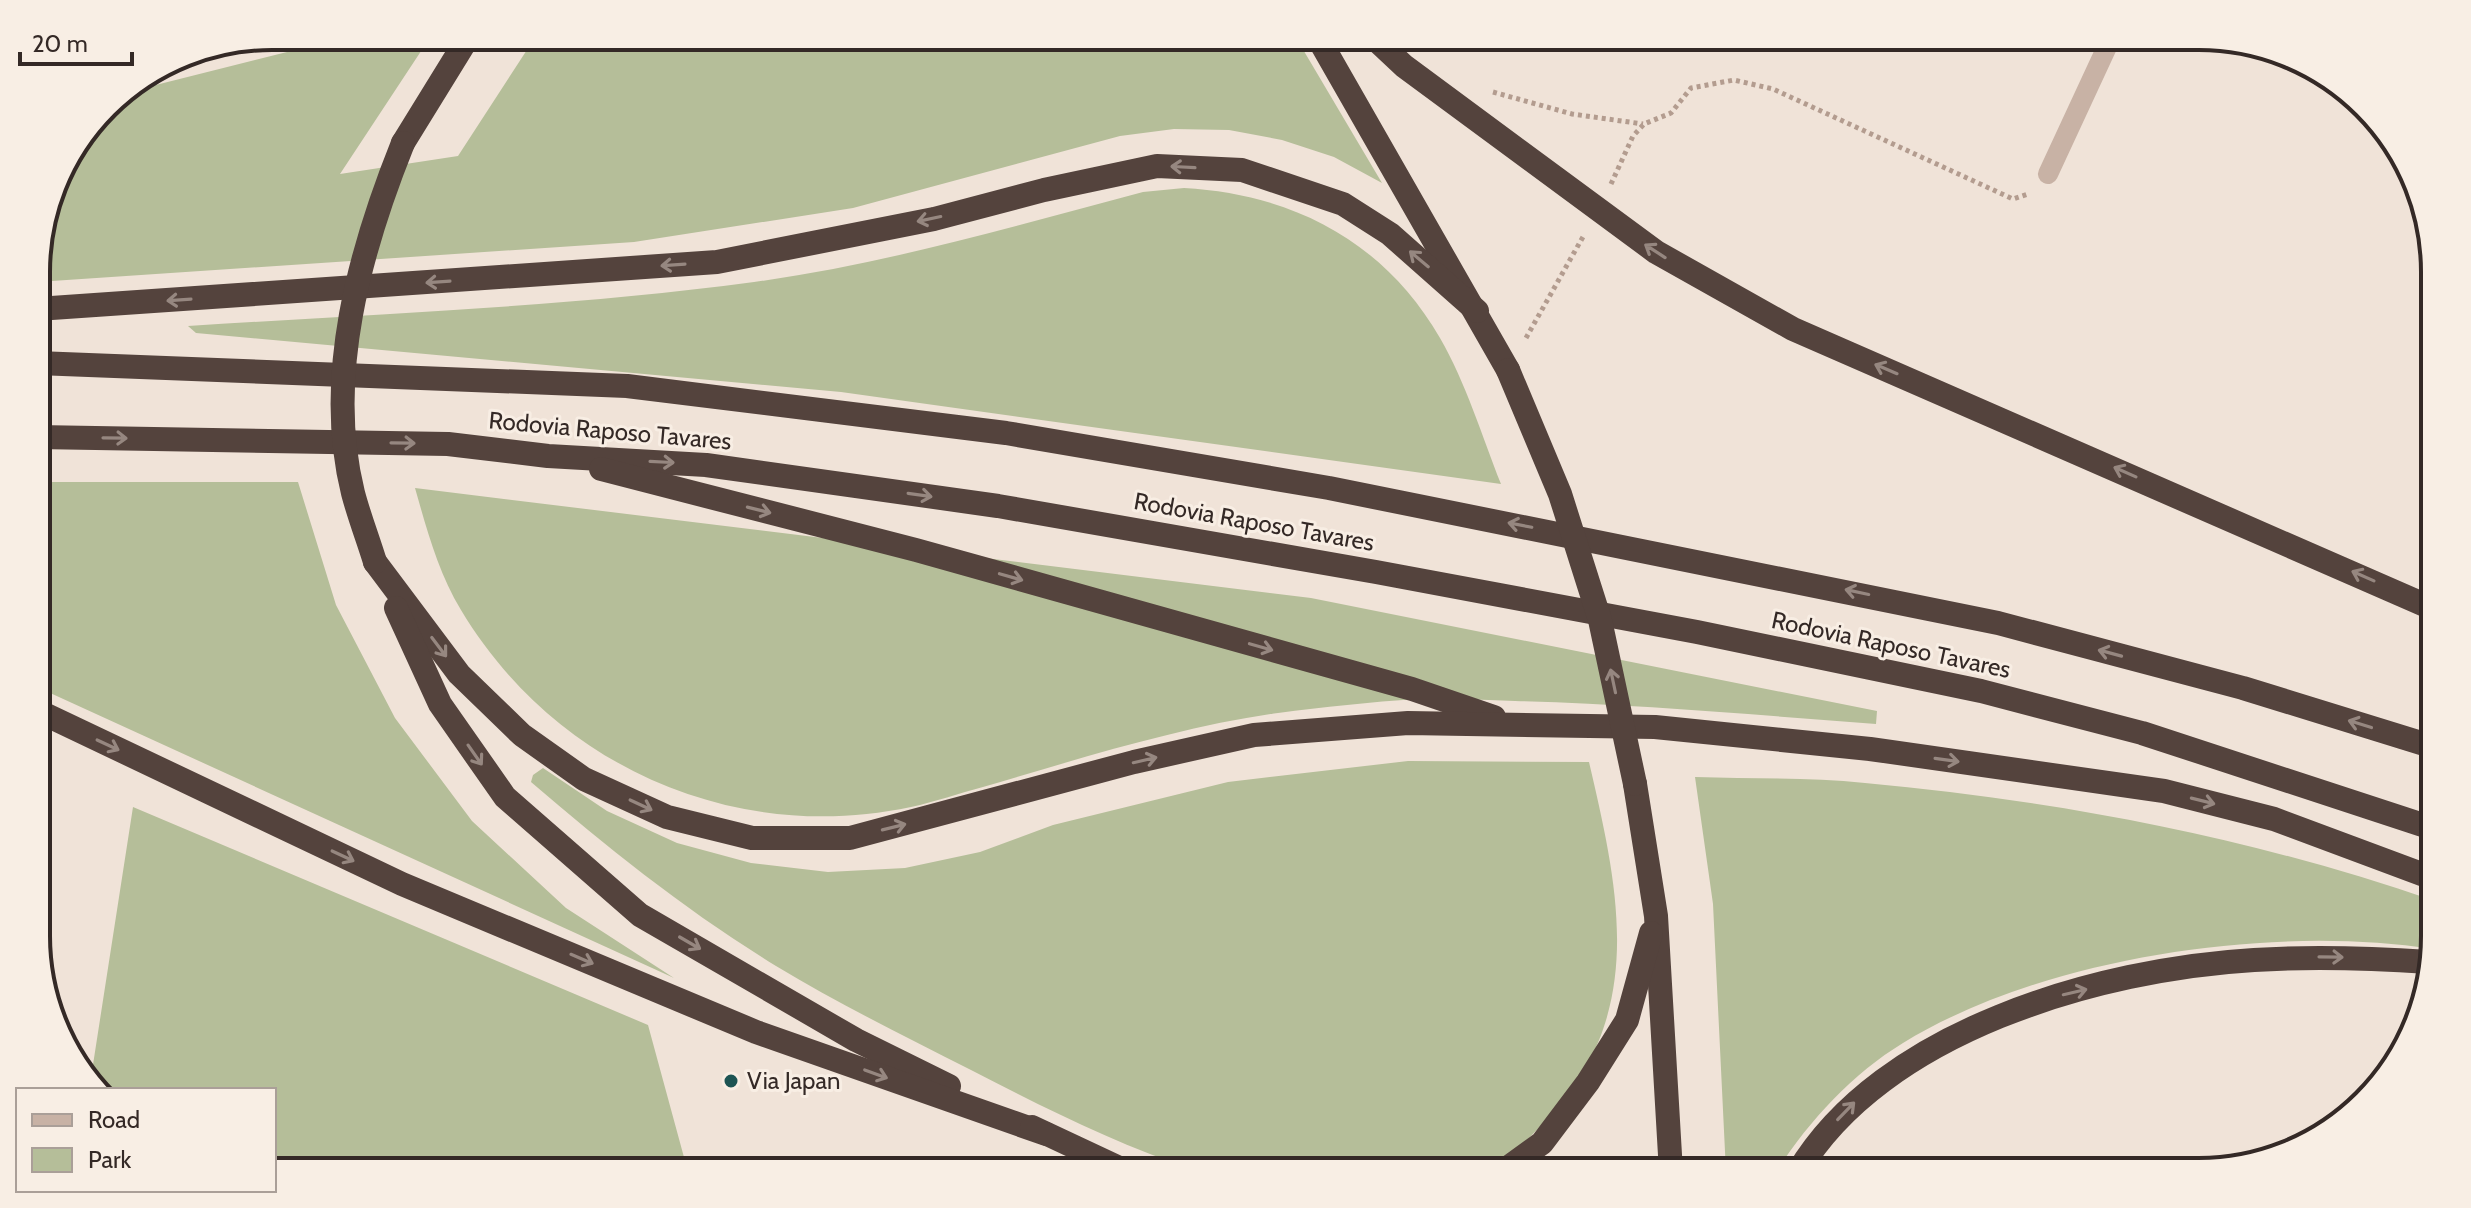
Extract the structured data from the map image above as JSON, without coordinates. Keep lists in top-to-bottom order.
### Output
{
  "streets": {
    "highway": ["Rodovia Raposo Tavares"]
  },
  "places": ["Via Japan"],
  "legend": ["Road", "Park"],
  "scale_bar": "20 m"
}
